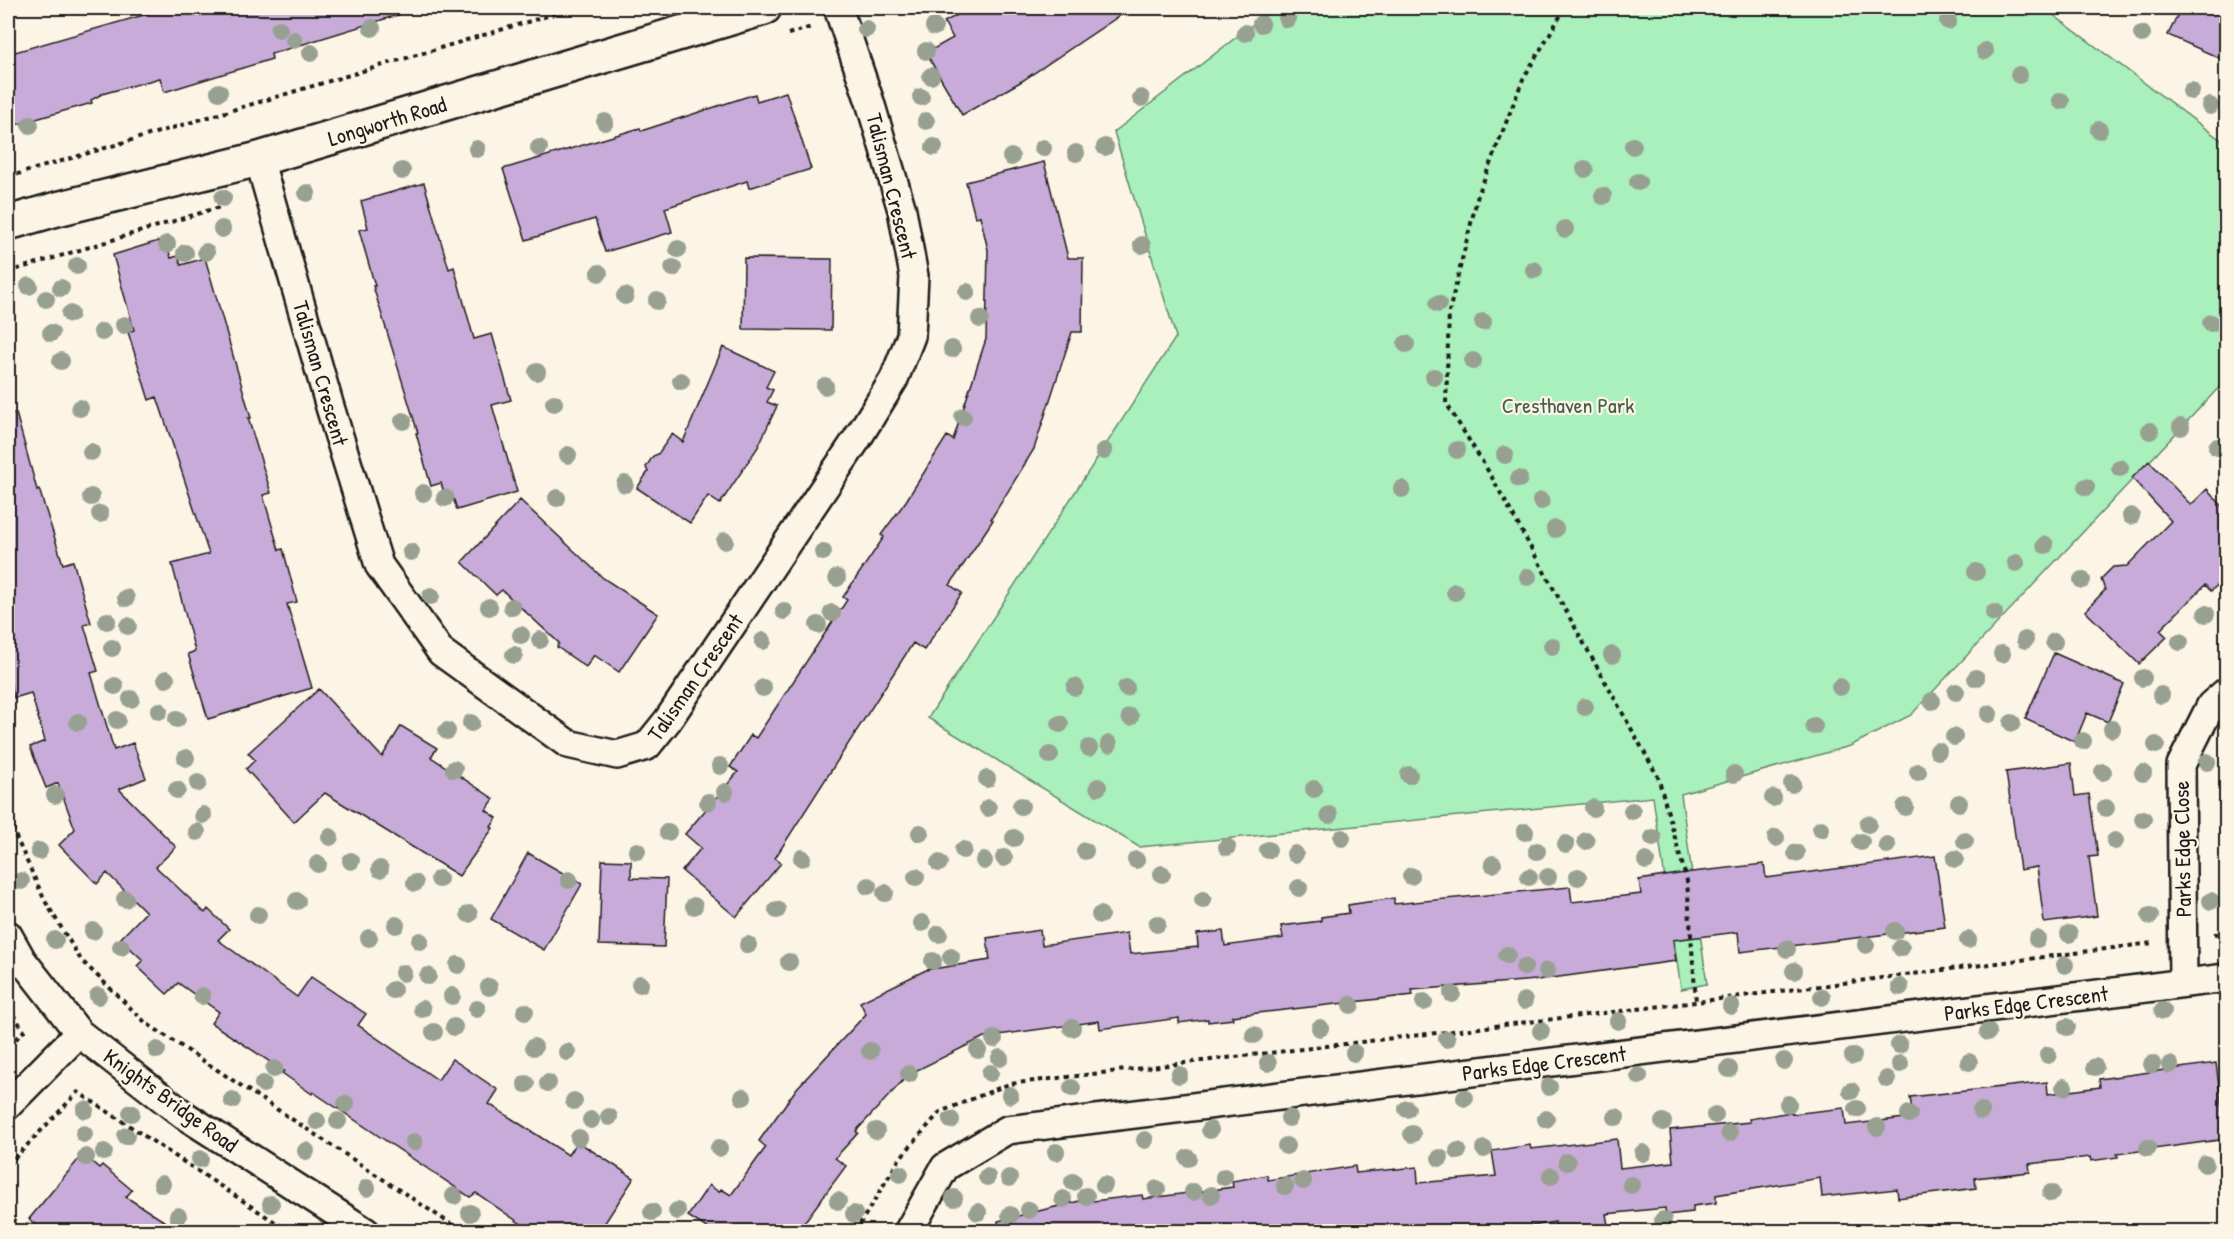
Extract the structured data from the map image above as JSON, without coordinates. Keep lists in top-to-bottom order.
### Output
{
  "streets": {
    "street": [
      "Longworth Road",
      "Talisman Crescent",
      "Parks Edge Close",
      "Parks Edge Crescent",
      "Knights Bridge Road"
    ]
  },
  "crossings": [
    ["Longworth Road", "Talisman Crescent"],
    ["Parks Edge Close", "Parks Edge Crescent"]
  ],
  "parks": ["Cresthaven Park"]
}
